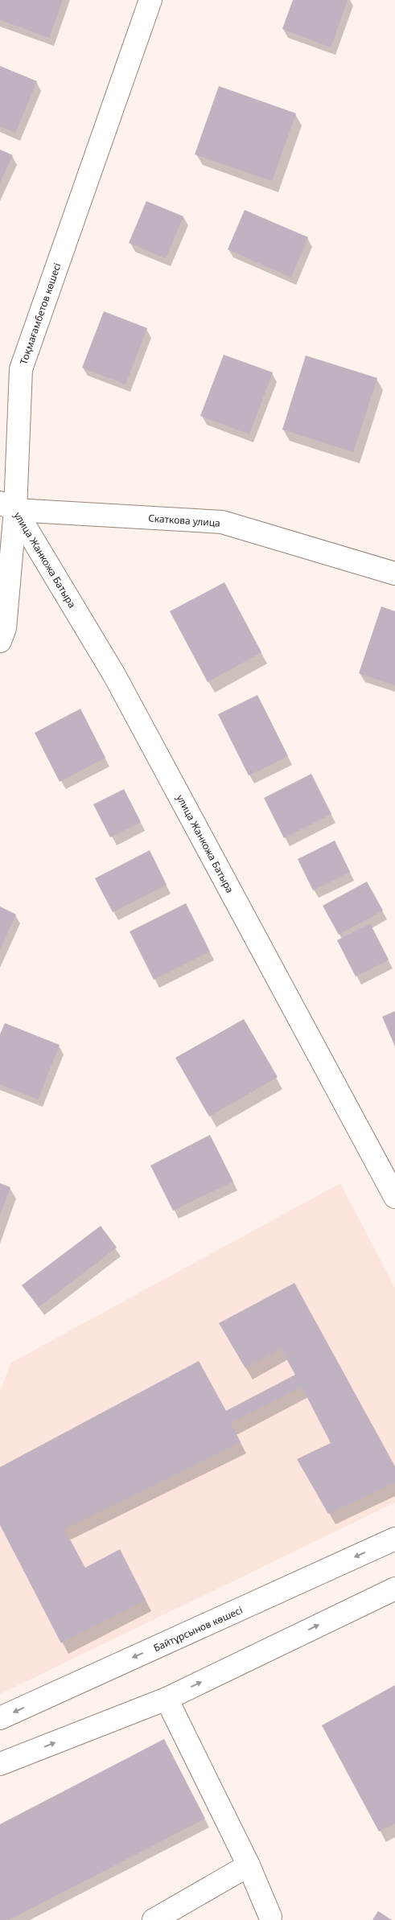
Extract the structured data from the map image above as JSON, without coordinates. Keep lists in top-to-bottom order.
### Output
{
  "streets": {
    "street": [
      "Тоқмағамбетов көшесі",
      "Скаткова улица",
      "улица Жанкожа Батыра",
      "Байтұрсынов көшесі"
    ]
  },
  "crossings": [
    ["Тоқмағамбетов көшесі", "Скаткова улица"],
    ["Тоқмағамбетов көшесі", "улица Жанкожа Батыра"],
    ["Скаткова улица", "улица Жанкожа Батыра"]
  ]
}
